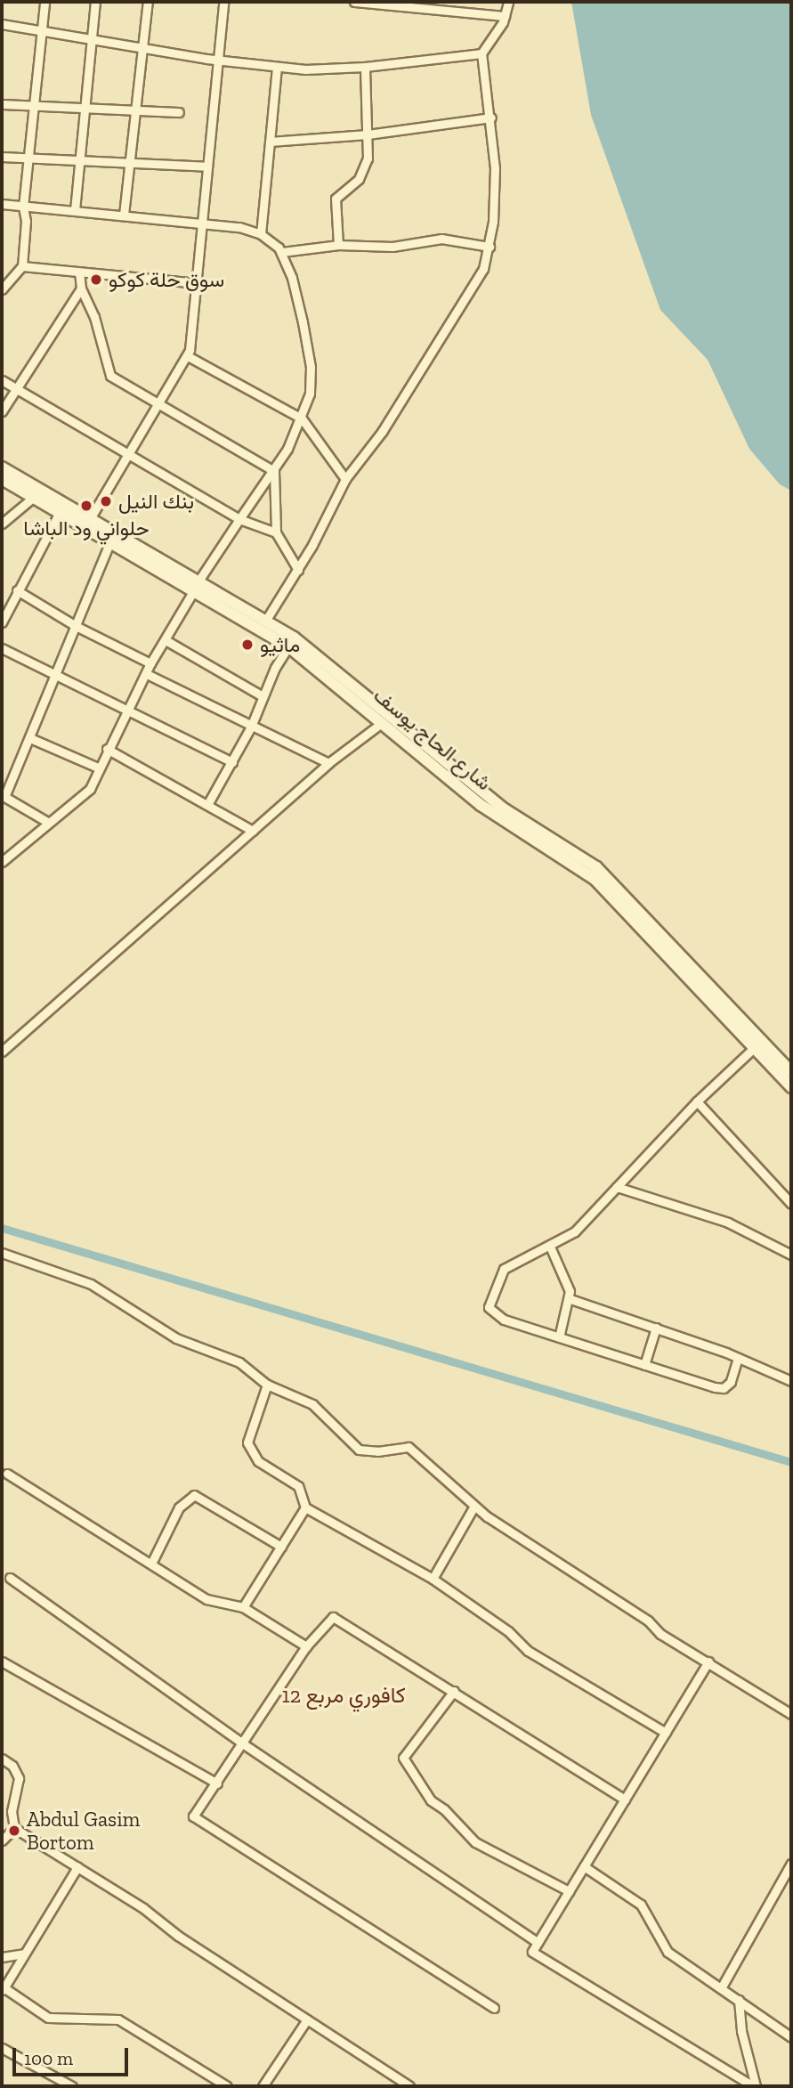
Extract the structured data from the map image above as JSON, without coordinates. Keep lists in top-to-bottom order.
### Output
{
  "streets": {
    "main road": ["شارع الحاج يوسف"]
  },
  "districts": ["كافوري مربع 12"],
  "places": [
    "سوق حلة كوكو",
    "بنك النيل",
    "حلواني ود الباشا",
    "ماثيو",
    "Abdul Gasim Bortom"
  ],
  "scale_bar": "100 m"
}
